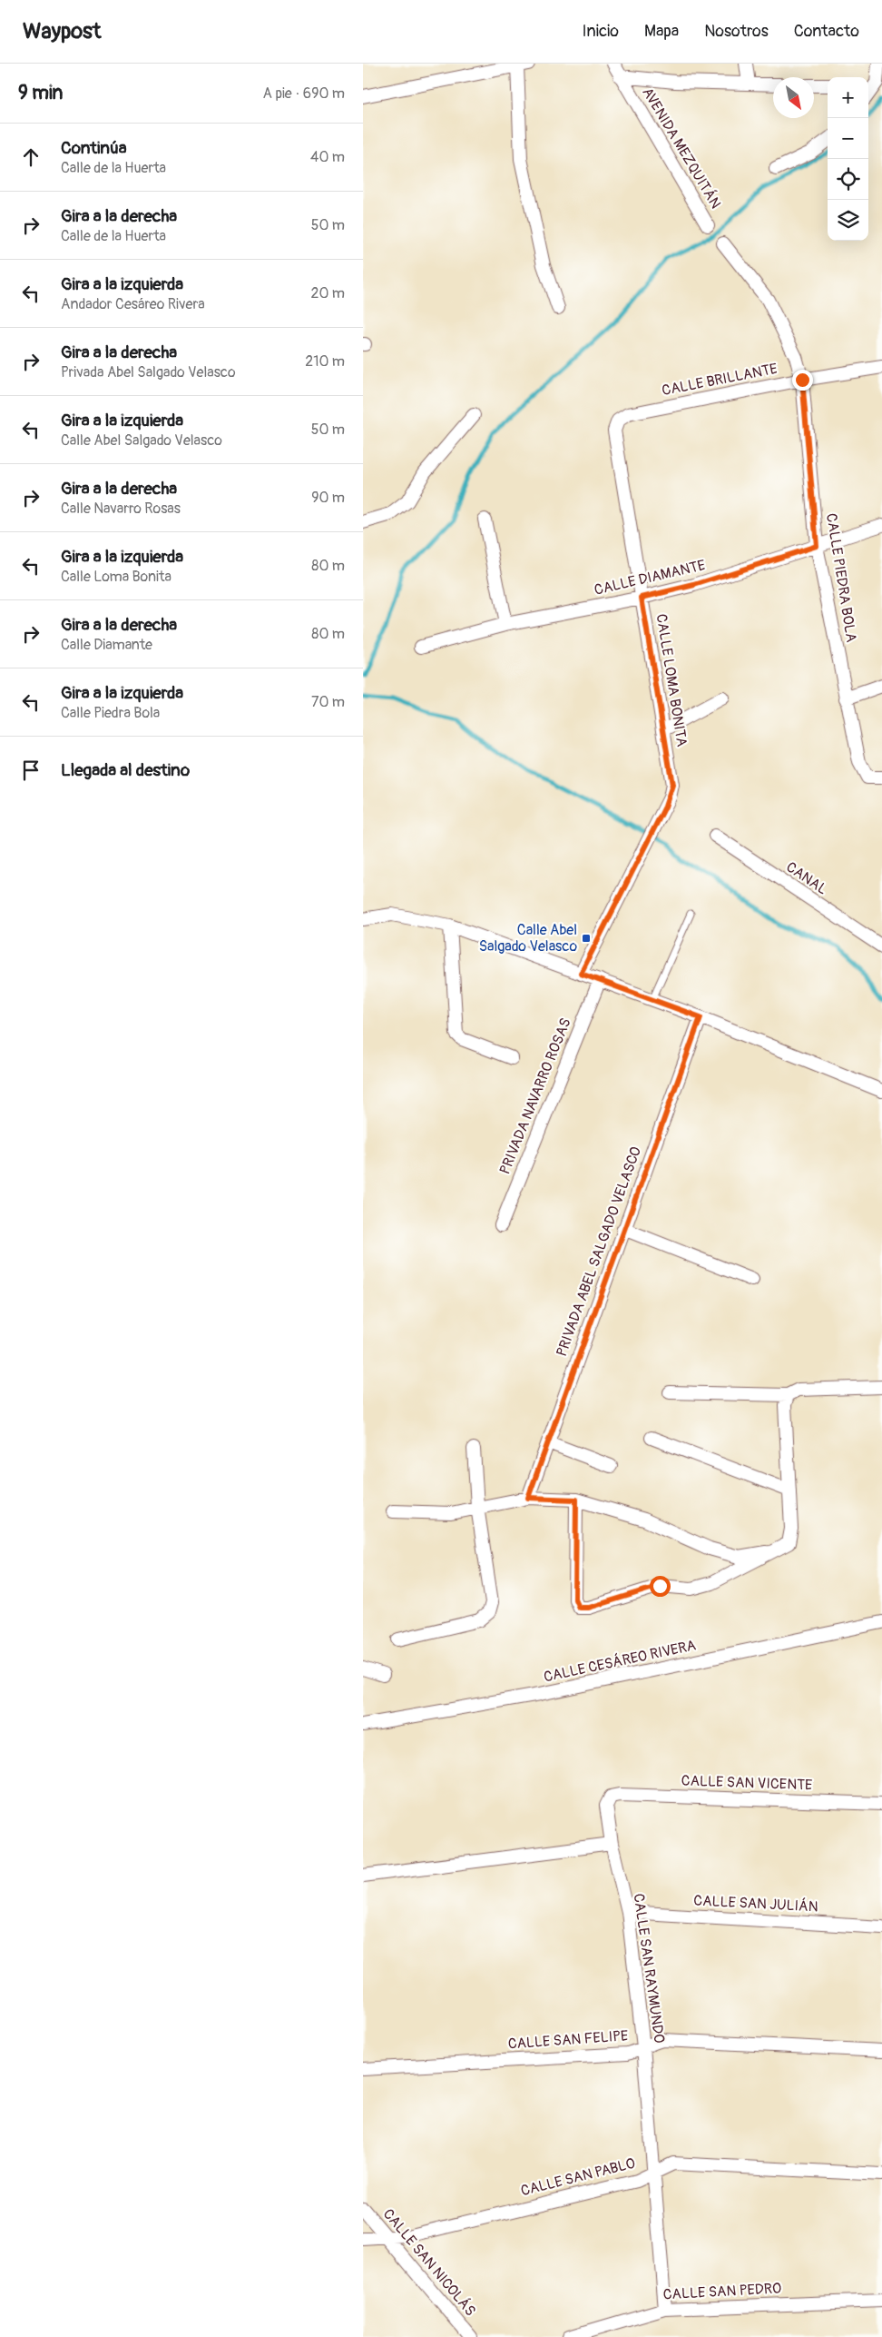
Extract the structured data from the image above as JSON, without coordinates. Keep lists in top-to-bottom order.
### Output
{
  "streets": {
    "street": [
      "AVENIDA MEZQUITÁN",
      "CALLE BRILLANTE",
      "CALLE DIAMANTE",
      "CALLE PIEDRA BOLA",
      "CALLE LOMA BONITA",
      "CANAL",
      "PRIVADA NAVARRO ROSAS",
      "PRIVADA ABEL SALGADO VELASCO",
      "CALLE CESÁREO RIVERA",
      "CALLE SAN VICENTE",
      "CALLE SAN JULIÁN",
      "CALLE SAN RAYMUNDO",
      "CALLE SAN FELIPE",
      "CALLE SAN PABLO",
      "CALLE SAN NICOLÁS",
      "CALLE SAN PEDRO"
    ]
  },
  "crossings": [
    ["CALLE BRILLANTE", "CALLE PIEDRA BOLA"],
    ["CALLE BRILLANTE", "CALLE LOMA BONITA"],
    ["CALLE DIAMANTE", "CALLE PIEDRA BOLA"],
    ["CALLE DIAMANTE", "CALLE LOMA BONITA"],
    ["CALLE SAN VICENTE", "CALLE SAN RAYMUNDO"],
    ["CALLE SAN JULIÁN", "CALLE SAN RAYMUNDO"],
    ["CALLE SAN RAYMUNDO", "CALLE SAN FELIPE"],
    ["CALLE SAN RAYMUNDO", "CALLE SAN PABLO"],
    ["CALLE SAN RAYMUNDO", "CALLE SAN PEDRO"],
    ["CALLE SAN PABLO", "CALLE SAN NICOLÁS"]
  ],
  "places": {
    "transit": ["Calle Abel Salgado Velasco"]
  },
  "north": "bottom right",
  "page": {
    "header": "Waypost",
    "nav": [
      "Inicio",
      "Mapa",
      "Nosotros",
      "Contacto"
    ],
    "heading": ["9 min", "A pie · 690 m"],
    "map_buttons": ["+", "−"],
    "list": [
      ["Continúa", "Calle de la Huerta", "40 m"],
      ["Gira a la derecha", "Calle de la Huerta", "50 m"],
      ["Gira a la izquierda", "Andador Cesáreo Rivera", "20 m"],
      ["Gira a la derecha", "Privada Abel Salgado Velasco", "210 m"],
      ["Gira a la izquierda", "Calle Abel Salgado Velasco", "50 m"],
      ["Gira a la derecha", "Calle Navarro Rosas", "90 m"],
      ["Gira a la izquierda", "Calle Loma Bonita", "80 m"],
      ["Gira a la derecha", "Calle Diamante", "80 m"],
      ["Gira a la izquierda", "Calle Piedra Bola", "70 m"],
      "Llegada al destino"
    ]
  }
}
